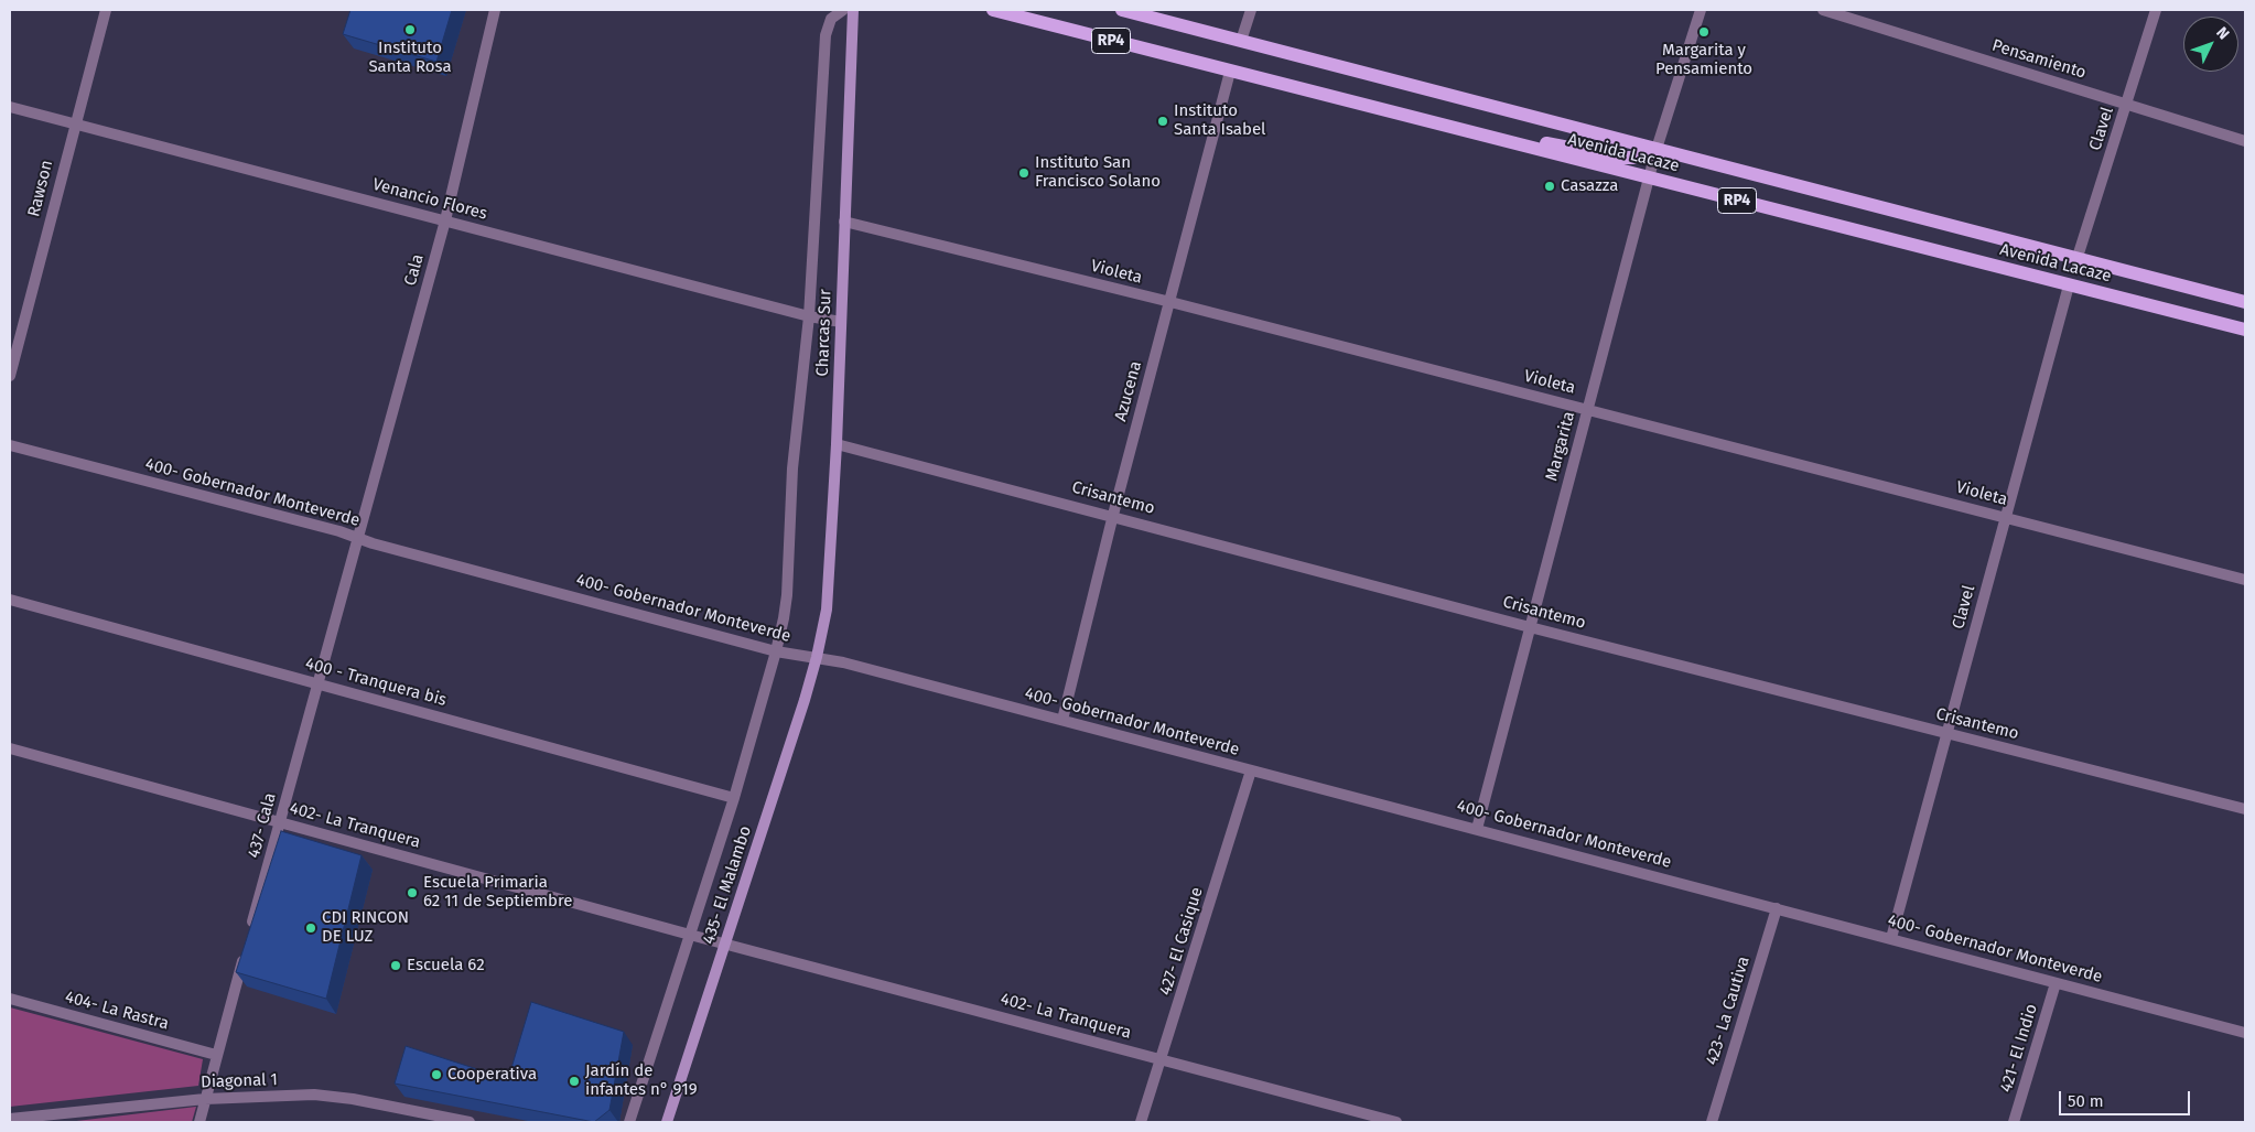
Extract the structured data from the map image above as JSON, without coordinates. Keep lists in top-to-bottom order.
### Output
{
  "streets": {
    "main road": [
      "RP4",
      "Avenida Lacaze",
      "Charcas Sur",
      "435- El Malambo"
    ],
    "street": [
      "Pensamiento",
      "Clavel",
      "Rawson",
      "Venancio Flores",
      "Cala",
      "Violeta",
      "Azucena",
      "Margarita",
      "400- Gobernador Monteverde",
      "Crisantemo",
      "400 - Tranquera bis",
      "437- Cala",
      "402- La Tranquera",
      "427- El Casique",
      "404- La Rastra",
      "423- La Cautiva",
      "421- El Indio",
      "Diagonal 1"
    ]
  },
  "crossings": [
    ["Pensamiento", "Clavel"],
    ["Clavel", "Avenida Lacaze"],
    ["Clavel", "Violeta"],
    ["Clavel", "400- Gobernador Monteverde"],
    ["Clavel", "Crisantemo"],
    ["Avenida Lacaze", "Azucena"],
    ["Avenida Lacaze", "Margarita"],
    ["Rawson", "Venancio Flores"],
    ["Venancio Flores", "Cala"],
    ["Venancio Flores", "Charcas Sur"],
    ["Cala", "400- Gobernador Monteverde"],
    ["Cala", "437- Cala"],
    ["Violeta", "Charcas Sur"],
    ["Violeta", "Azucena"],
    ["Violeta", "Margarita"],
    ["Charcas Sur", "400- Gobernador Monteverde"],
    ["Charcas Sur", "Crisantemo"],
    ["Charcas Sur", "435- El Malambo"],
    ["Azucena", "400- Gobernador Monteverde"],
    ["Azucena", "Crisantemo"],
    ["Margarita", "400- Gobernador Monteverde"],
    ["Margarita", "Crisantemo"],
    ["400- Gobernador Monteverde", "437- Cala"],
    ["400- Gobernador Monteverde", "435- El Malambo"],
    ["400- Gobernador Monteverde", "427- El Casique"],
    ["400- Gobernador Monteverde", "423- La Cautiva"],
    ["400- Gobernador Monteverde", "421- El Indio"],
    ["400 - Tranquera bis", "437- Cala"],
    ["437- Cala", "402- La Tranquera"],
    ["402- La Tranquera", "435- El Malambo"],
    ["402- La Tranquera", "427- El Casique"]
  ],
  "places": [
    "Instituto Santa Rosa",
    "Margarita y Pensamiento",
    "Instituto Santa Isabel",
    "Instituto San Francisco Solano",
    "Casazza",
    "Escuela Primaria 62 11 de Septiembre",
    "CDI RINCON DE LUZ",
    "Escuela 62",
    "Cooperativa",
    "Jardín de infantes n° 919"
  ],
  "scale_bar": "50 m",
  "north": "top right"
}
